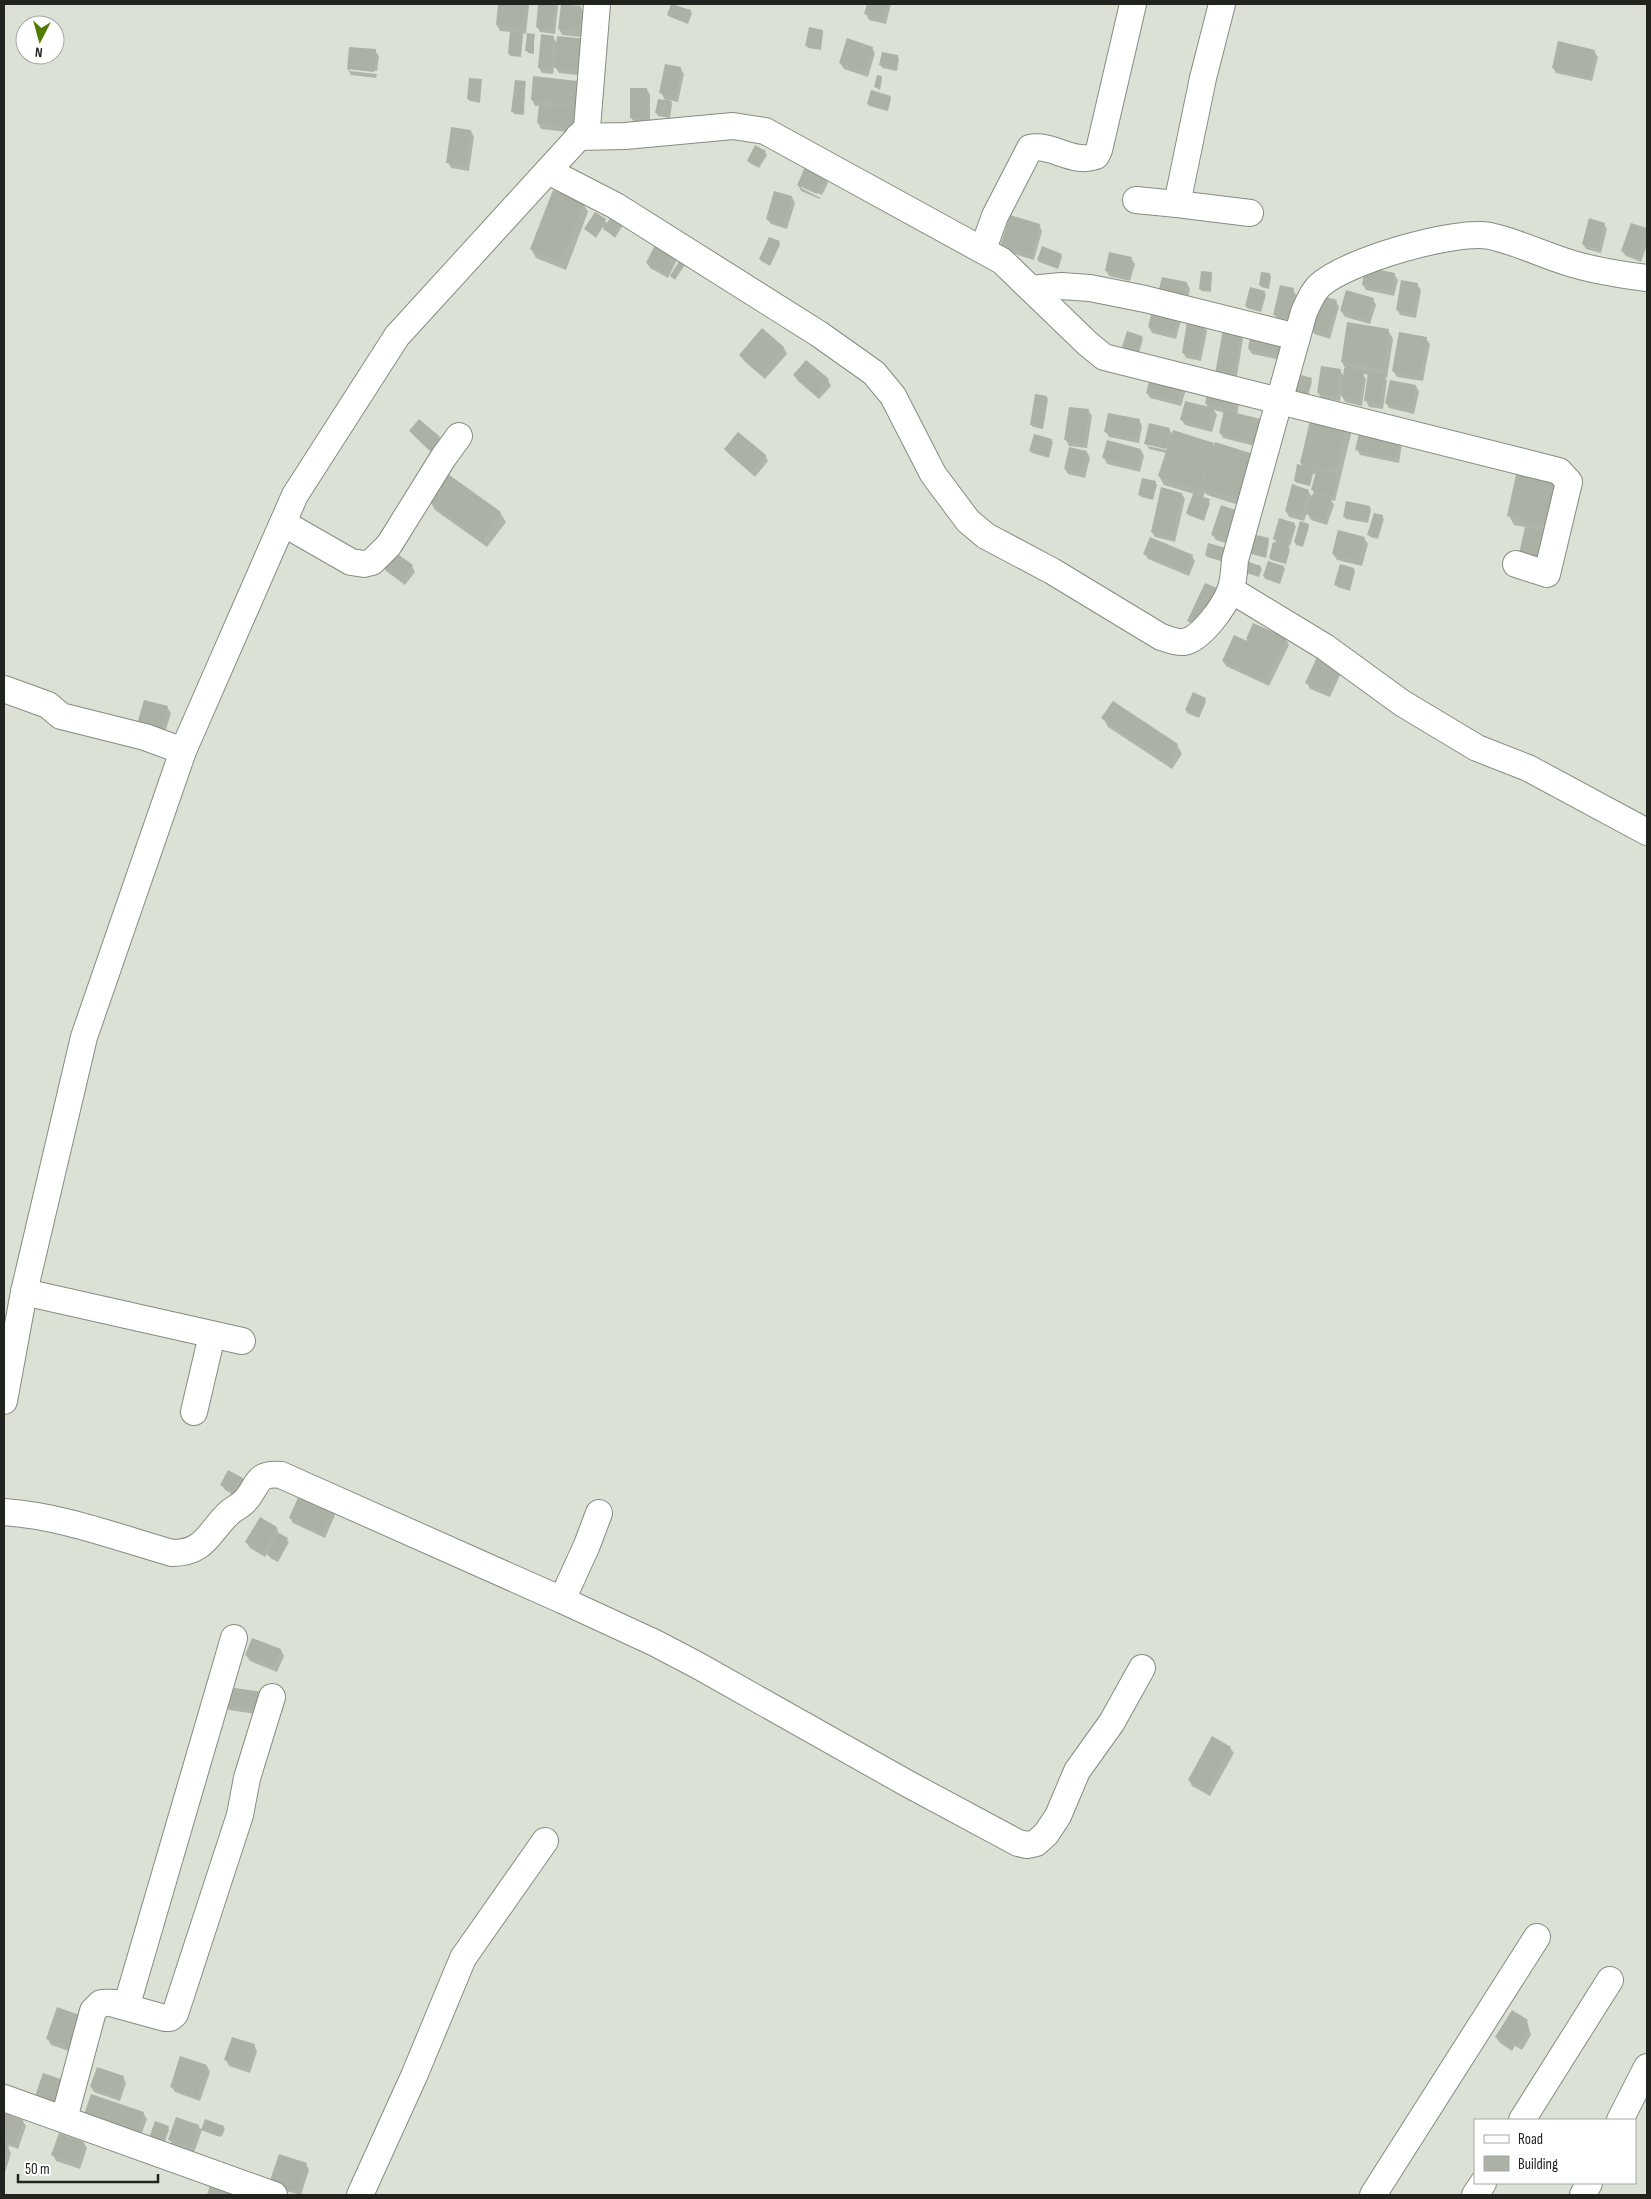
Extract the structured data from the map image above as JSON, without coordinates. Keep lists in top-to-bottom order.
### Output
{
  "legend": ["Road", "Building"],
  "scale_bar": "50 m",
  "north": "bottom"
}
